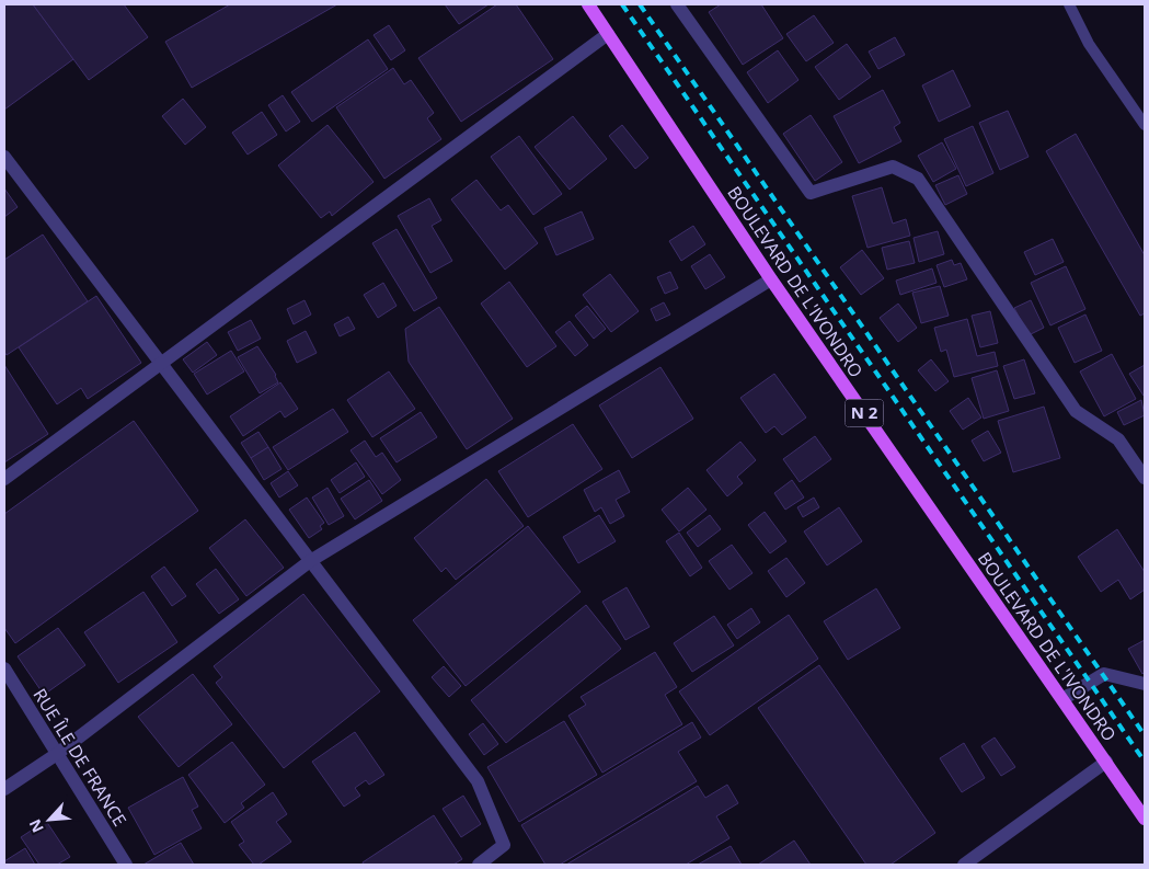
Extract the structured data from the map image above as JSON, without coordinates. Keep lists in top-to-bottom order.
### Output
{
  "streets": {
    "main road": ["BOULEVARD DE L'IVONDRO", "N 2"],
    "street": ["RUE ÎLE DE FRANCE"]
  },
  "north": "bottom left"
}
